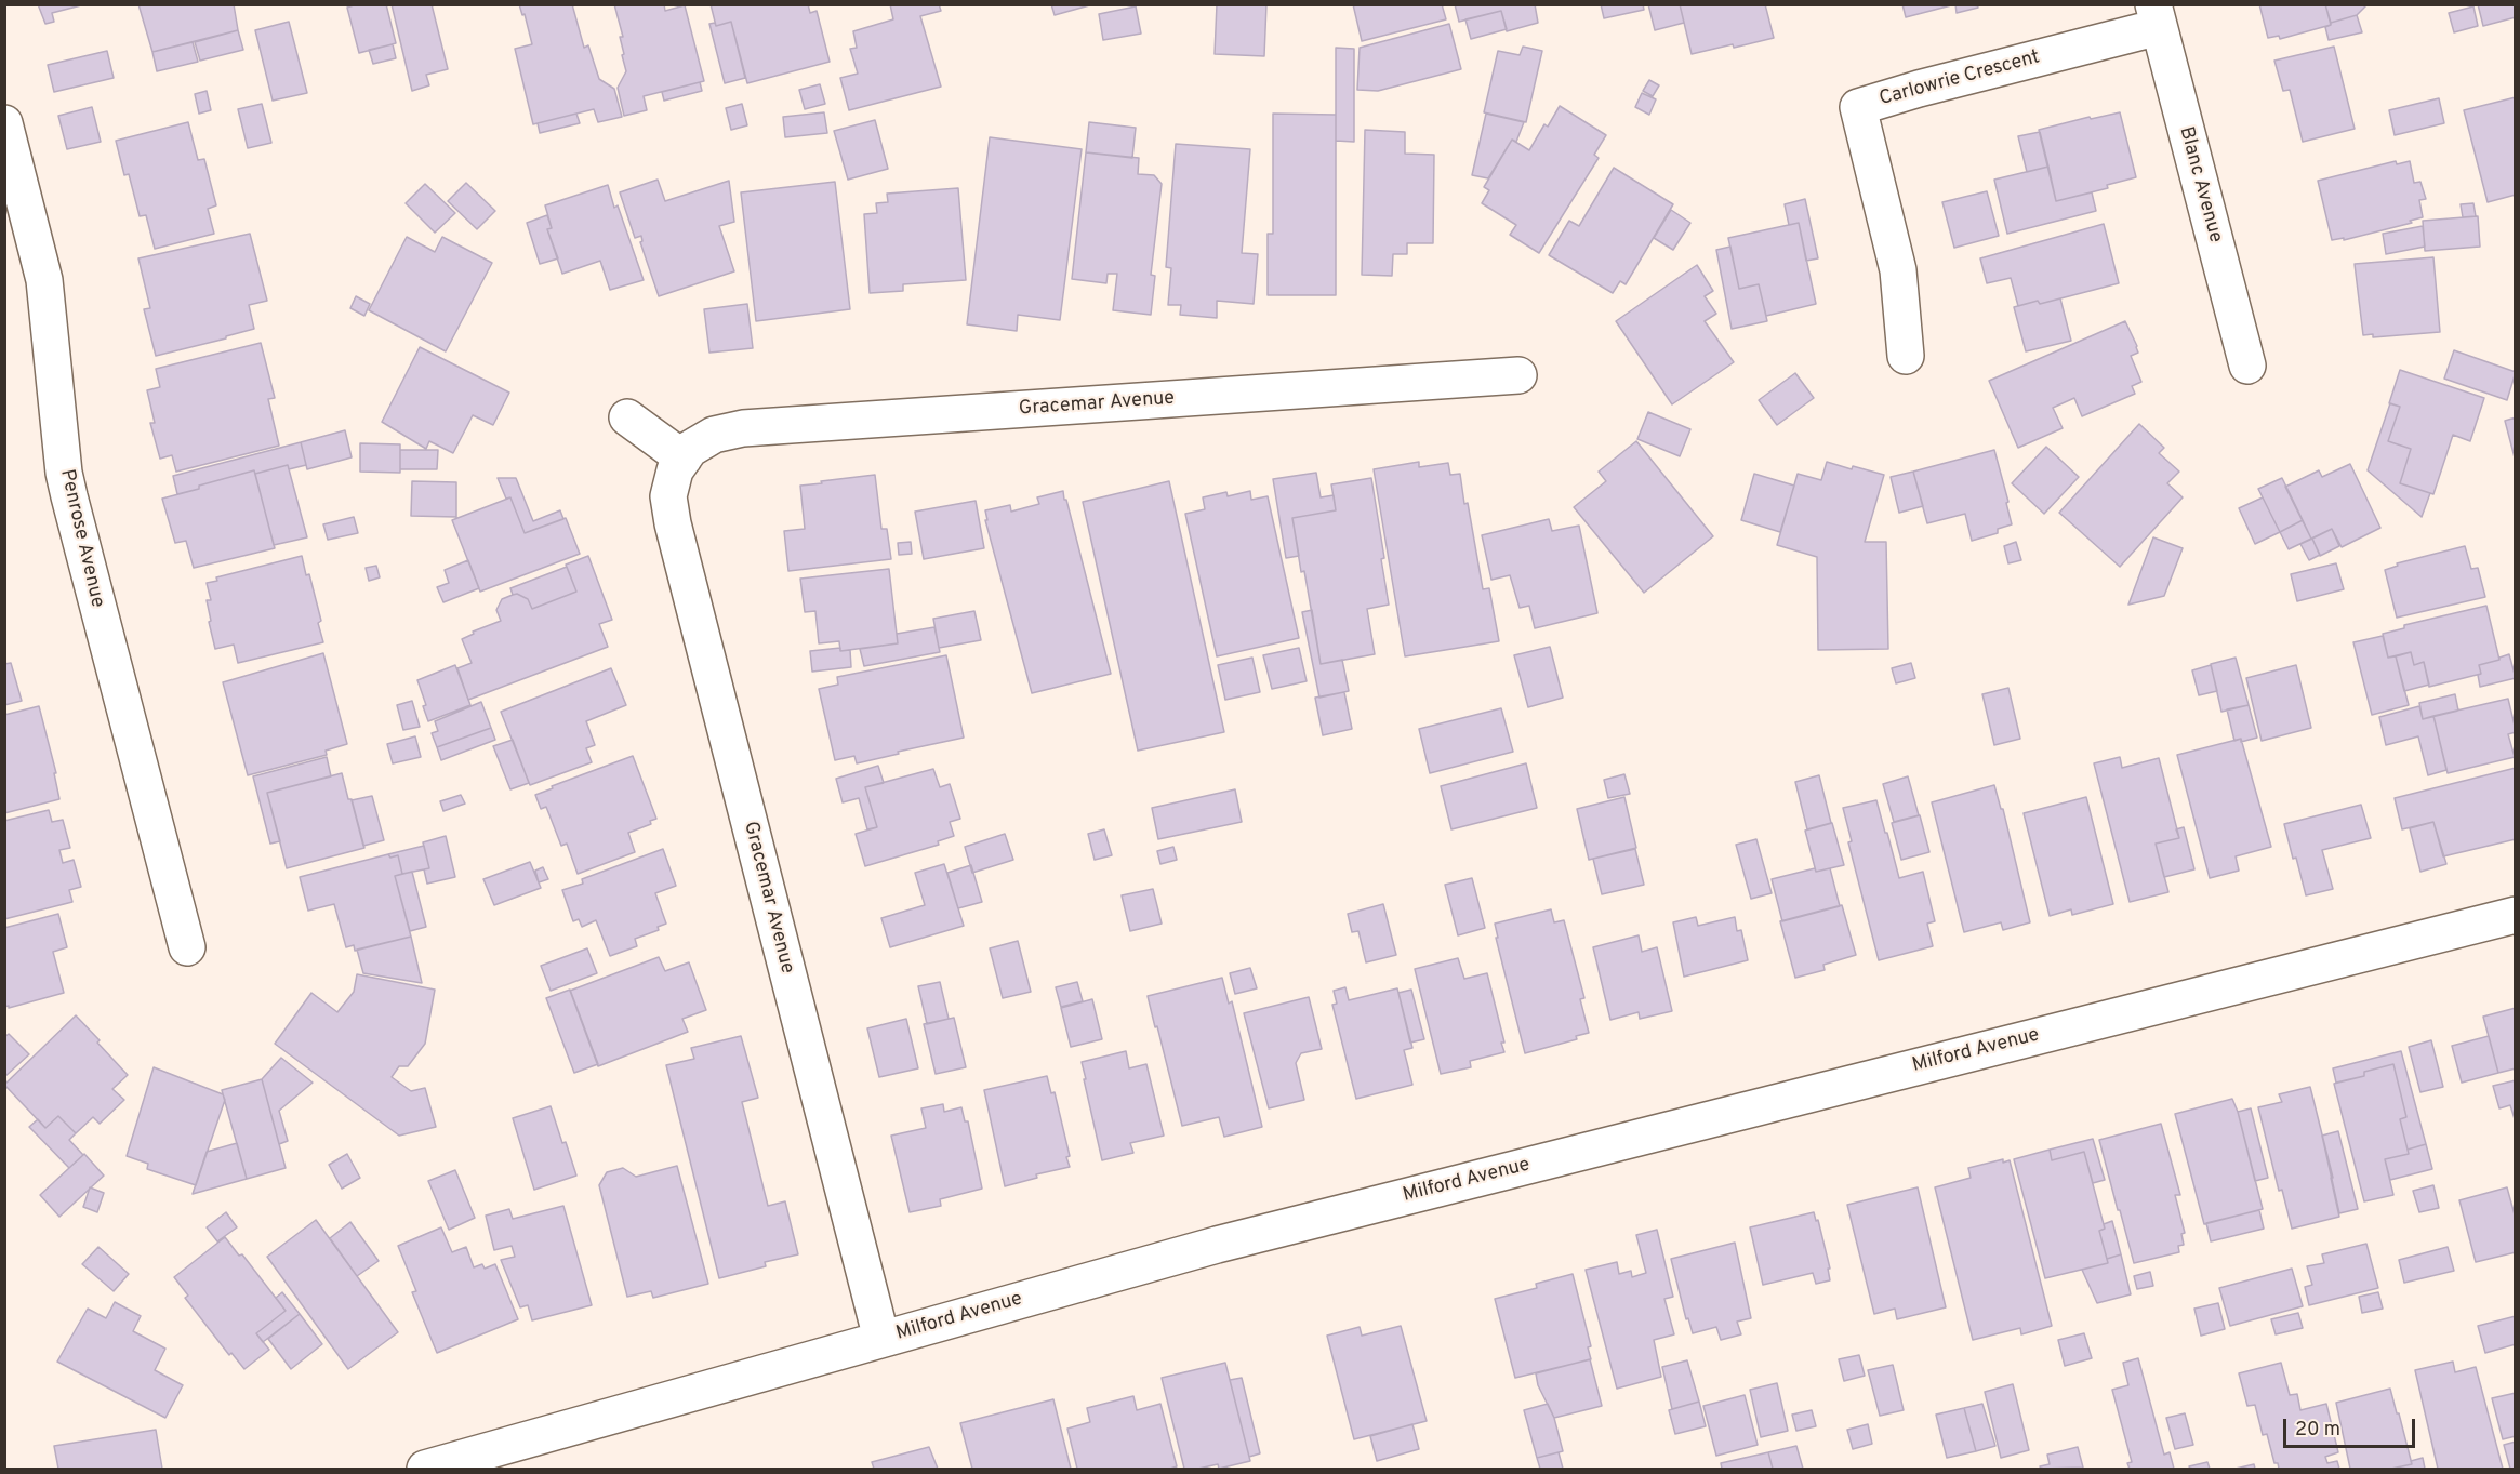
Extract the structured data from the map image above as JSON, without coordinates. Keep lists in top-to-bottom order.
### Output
{
  "streets": {
    "street": [
      "Carlowrie Crescent",
      "Blanc Avenue",
      "Gracemar Avenue",
      "Penrose Avenue",
      "Milford Avenue"
    ]
  },
  "crossings": [
    ["Carlowrie Crescent", "Blanc Avenue"],
    ["Gracemar Avenue", "Milford Avenue"]
  ],
  "scale_bar": "20 m"
}
